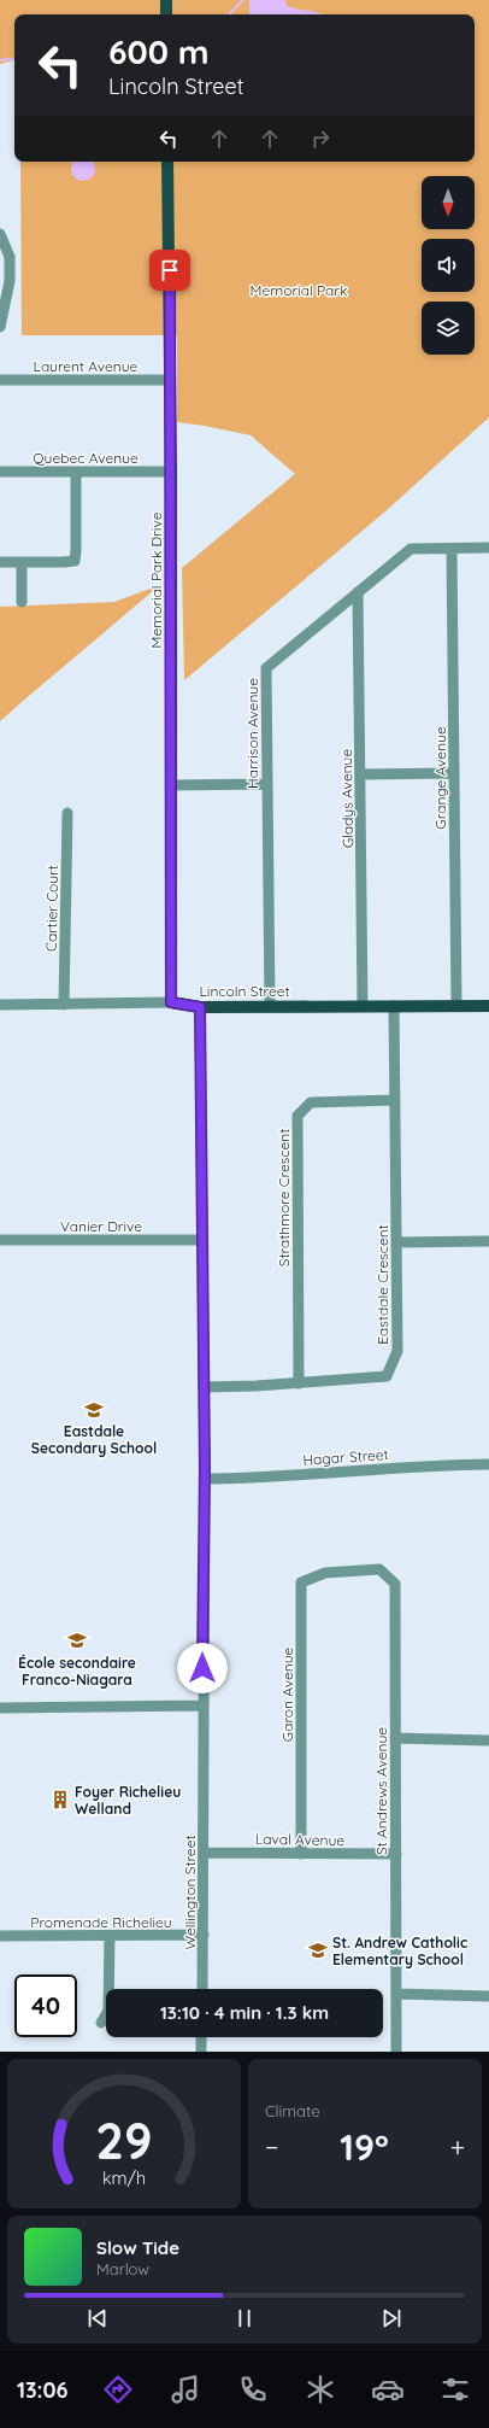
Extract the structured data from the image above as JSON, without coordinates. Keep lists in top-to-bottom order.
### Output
{
  "streets": {
    "main road": ["Memorial Park Drive", "Lincoln Street"],
    "street": [
      "Laurent Avenue",
      "Quebec Avenue",
      "Harrison Avenue",
      "Grange Avenue",
      "Gladys Avenue",
      "Cartier Court",
      "Strathmore Crescent",
      "Vanier Drive",
      "Eastdale Crescent",
      "Hagar Street",
      "Garon Avenue",
      "St Andrews Avenue",
      "Laval Avenue",
      "Wellington Street",
      "Promenade Richelieu"
    ]
  },
  "crossings": [
    ["Laurent Avenue", "Memorial Park Drive"],
    ["Quebec Avenue", "Memorial Park Drive"],
    ["Memorial Park Drive", "Lincoln Street"],
    ["Harrison Avenue", "Grange Avenue"],
    ["Harrison Avenue", "Gladys Avenue"],
    ["Harrison Avenue", "Lincoln Street"],
    ["Grange Avenue", "Lincoln Street"],
    ["Gladys Avenue", "Lincoln Street"],
    ["Cartier Court", "Lincoln Street"],
    ["Lincoln Street", "Eastdale Crescent"],
    ["Lincoln Street", "Wellington Street"],
    ["Strathmore Crescent", "Eastdale Crescent"],
    ["Vanier Drive", "Wellington Street"],
    ["Eastdale Crescent", "Wellington Street"],
    ["Hagar Street", "Wellington Street"],
    ["Garon Avenue", "St Andrews Avenue"],
    ["Garon Avenue", "Laval Avenue"],
    ["St Andrews Avenue", "Laval Avenue"],
    ["Laval Avenue", "Wellington Street"],
    ["Wellington Street", "Promenade Richelieu"]
  ],
  "parks": ["Memorial Park"],
  "places": {
    "school or university": ["Eastdale Secondary School", "École secondaire Franco-Niagara", "St. Andrew Catholic Elementary School"],
    "building": ["Foyer Richelieu Welland"]
  },
  "north": "bottom",
  "page": {
    "turn": ["600 m", "Lincoln Street"],
    "limit": "40",
    "trip": "13:10 · 4 min · 1.3 km",
    "tile": "Climate",
    "heat": ["−", "19°", "+"],
    "song": ["Slow Tide", "Marlow"],
    "tabs": "13:06",
    "gauge": ["29", "km/h"]
  }
}
